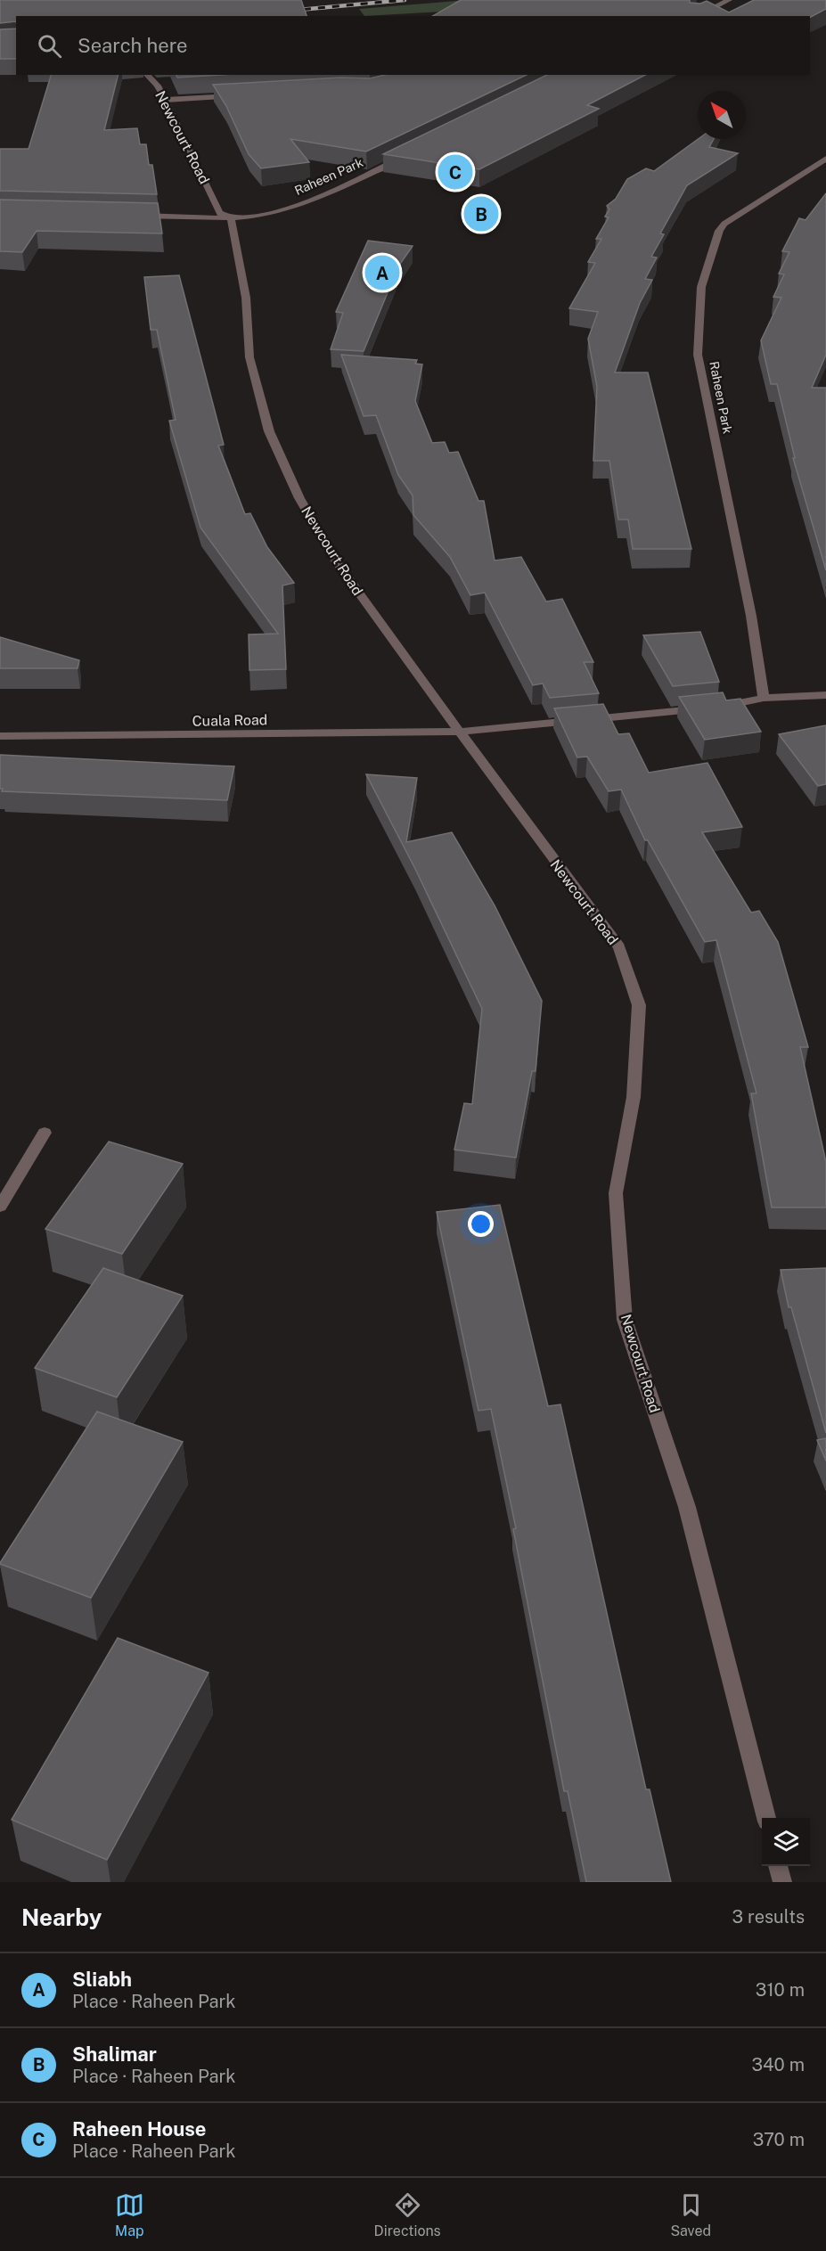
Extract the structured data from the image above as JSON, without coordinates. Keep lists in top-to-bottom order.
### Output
{
  "streets": {
    "street": ["Newcourt Road", "Raheen Park", "Cuala Road"]
  },
  "crossings": [
    ["Newcourt Road", "Raheen Park"],
    ["Newcourt Road", "Cuala Road"],
    ["Raheen Park", "Cuala Road"]
  ],
  "north": "top left",
  "page": {
    "search": "Search here",
    "pins": ["C", "B", "A"],
    "heading": ["Nearby", "3 results"],
    "list": [
      {
        "mark": "A",
        "name": "Sliabh",
        "note": "Place · Raheen Park",
        "value": "310 m"
      },
      {
        "mark": "B",
        "name": "Shalimar",
        "note": "Place · Raheen Park",
        "value": "340 m"
      },
      {
        "mark": "C",
        "name": "Raheen House",
        "note": "Place · Raheen Park",
        "value": "370 m"
      }
    ],
    "nav": ["Map", "Directions", "Saved"]
  }
}
